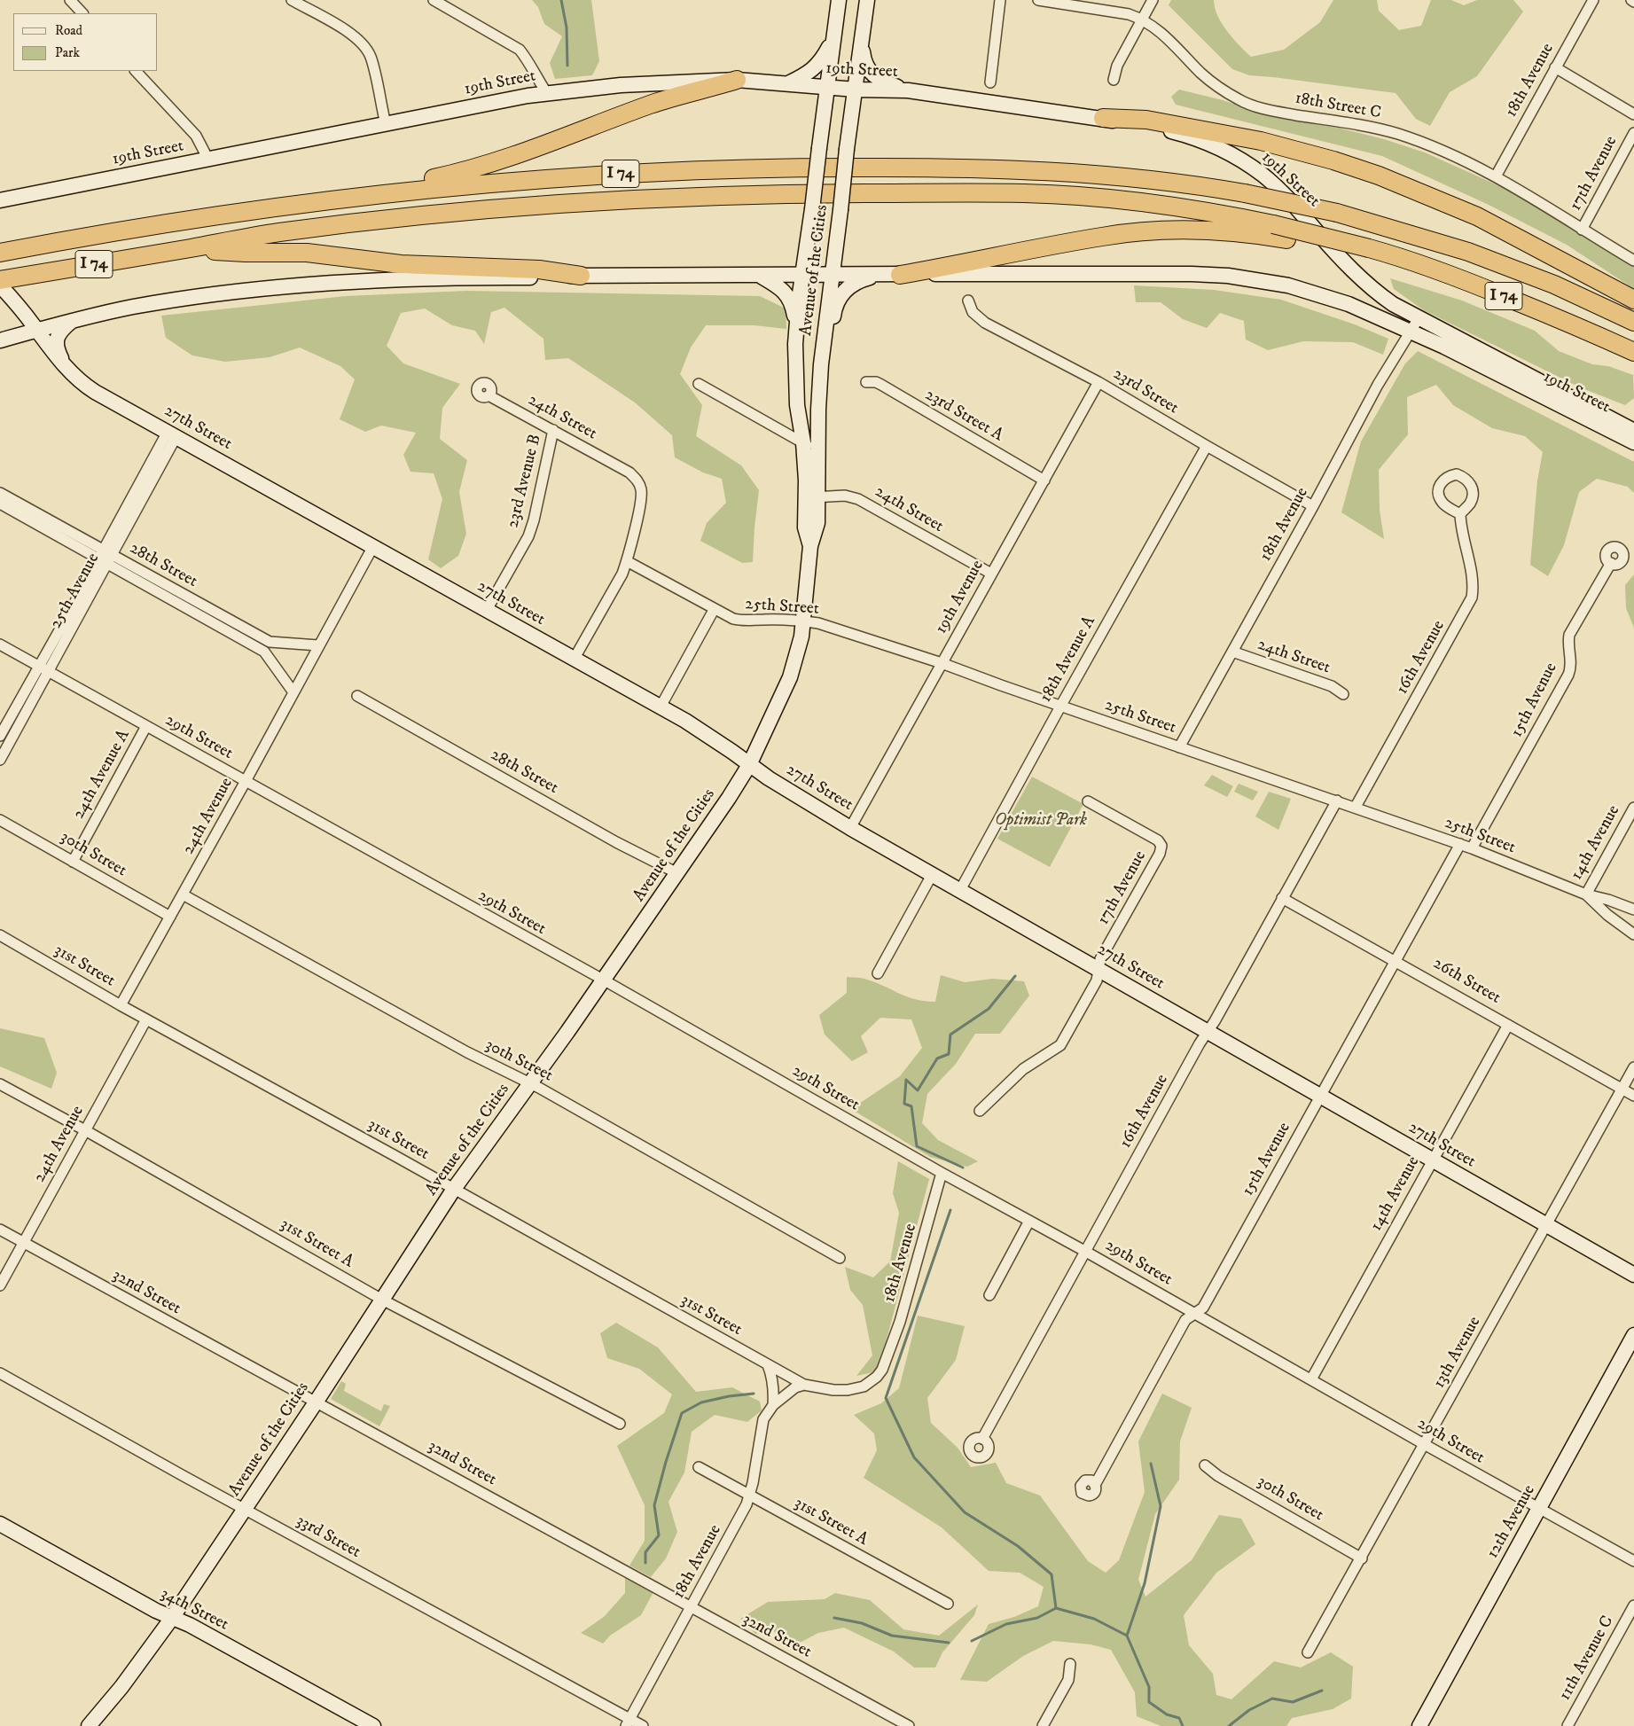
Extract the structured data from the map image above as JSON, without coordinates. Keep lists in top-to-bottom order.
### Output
{
  "streets": {
    "highway": ["I 74"],
    "main road": [
      "19th Street",
      "Avenue of the Cities",
      "27th Street",
      "12th Avenue",
      "34th Street"
    ],
    "street": [
      "18th Avenue",
      "18th Street C",
      "17th Avenue",
      "23rd Street",
      "23rd Street A",
      "24th Street",
      "23rd Avenue B",
      "28th Street",
      "25th Avenue",
      "19th Avenue",
      "25th Street",
      "16th Avenue",
      "18th Avenue A",
      "15th Avenue",
      "29th Street",
      "24th Avenue A",
      "24th Avenue",
      "14th Avenue",
      "30th Street",
      "31st Street",
      "26th Street",
      "31st Street A",
      "32nd Street",
      "13th Avenue",
      "33rd Street",
      "11th Avenue C"
    ]
  },
  "crossings": [
    ["19th Street", "18th Avenue"],
    ["19th Street", "Avenue of the Cities"],
    ["19th Street", "27th Street"],
    ["18th Avenue", "18th Street C"],
    ["18th Avenue", "23rd Street"],
    ["18th Avenue", "24th Street"],
    ["18th Avenue", "25th Street"],
    ["18th Avenue", "29th Street"],
    ["18th Avenue", "31st Street"],
    ["18th Avenue", "31st Street A"],
    ["18th Avenue", "32nd Street"],
    ["18th Avenue", "33rd Street"],
    ["18th Street C", "17th Avenue"],
    ["17th Avenue", "27th Street"],
    ["Avenue of the Cities", "24th Street"],
    ["Avenue of the Cities", "27th Street"],
    ["Avenue of the Cities", "28th Street"],
    ["Avenue of the Cities", "25th Street"],
    ["Avenue of the Cities", "29th Street"],
    ["Avenue of the Cities", "30th Street"],
    ["Avenue of the Cities", "31st Street"],
    ["Avenue of the Cities", "31st Street A"],
    ["Avenue of the Cities", "32nd Street"],
    ["Avenue of the Cities", "33rd Street"],
    ["Avenue of the Cities", "34th Street"],
    ["23rd Street", "19th Avenue"],
    ["23rd Street", "18th Avenue A"],
    ["23rd Street A", "19th Avenue"],
    ["24th Street", "23rd Avenue B"],
    ["24th Street", "19th Avenue"],
    ["24th Street", "25th Street"],
    ["27th Street", "23rd Avenue B"],
    ["27th Street", "25th Avenue"],
    ["27th Street", "19th Avenue"],
    ["27th Street", "16th Avenue"],
    ["27th Street", "18th Avenue A"],
    ["27th Street", "15th Avenue"],
    ["27th Street", "24th Avenue"],
    ["27th Street", "14th Avenue"],
    ["27th Street", "13th Avenue"],
    ["28th Street", "25th Avenue"],
    ["28th Street", "24th Avenue"],
    ["25th Avenue", "29th Street"],
    ["19th Avenue", "25th Street"],
    ["25th Street", "16th Avenue"],
    ["25th Street", "18th Avenue A"],
    ["25th Street", "15th Avenue"],
    ["25th Street", "14th Avenue"],
    ["16th Avenue", "29th Street"],
    ["16th Avenue", "26th Street"],
    ["15th Avenue", "29th Street"],
    ["15th Avenue", "26th Street"],
    ["29th Street", "24th Avenue A"],
    ["29th Street", "24th Avenue"],
    ["29th Street", "14th Avenue"],
    ["29th Street", "13th Avenue"],
    ["29th Street", "12th Avenue"],
    ["24th Avenue A", "30th Street"],
    ["24th Avenue", "30th Street"],
    ["24th Avenue", "31st Street"],
    ["24th Avenue", "31st Street A"],
    ["24th Avenue", "32nd Street"],
    ["14th Avenue", "26th Street"],
    ["30th Street", "13th Avenue"],
    ["26th Street", "13th Avenue"]
  ],
  "parks": ["Optimist Park"],
  "legend": ["Road", "Park"]
}
